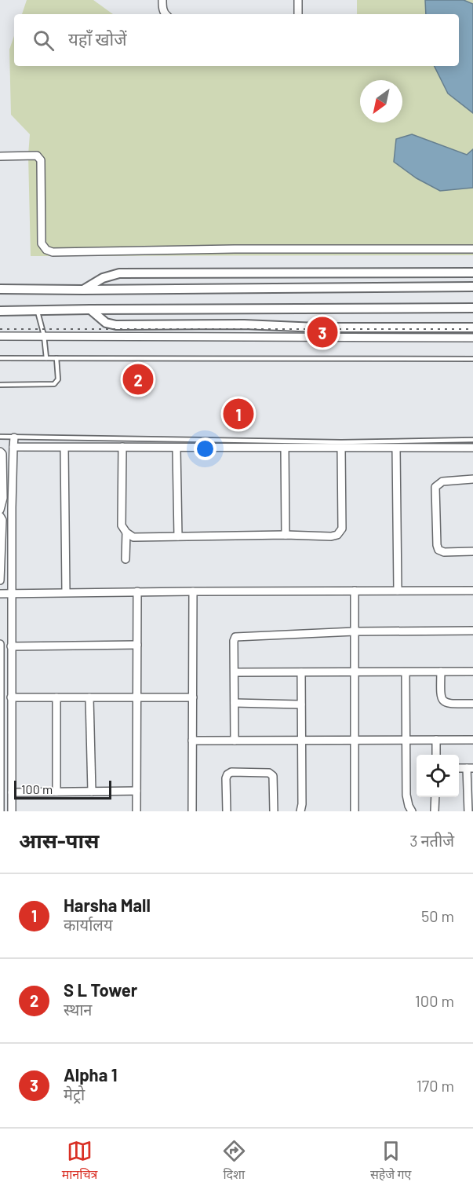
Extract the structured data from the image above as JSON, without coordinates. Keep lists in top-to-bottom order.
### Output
{
  "scale_bar": "100 m",
  "north": "bottom left",
  "page": {
    "search": "यहाँ खोजें",
    "pins": ["3", "2", "1"],
    "scale": "100 m",
    "heading": ["आस-पास", "3 नतीजे"],
    "list": [
      {
        "mark": "1",
        "name": "Harsha Mall",
        "note": "कार्यालय",
        "value": "50 m"
      },
      {
        "mark": "2",
        "name": "S L Tower",
        "note": "स्थान",
        "value": "100 m"
      },
      {
        "mark": "3",
        "name": "Alpha 1",
        "note": "मेट्रो",
        "value": "170 m"
      }
    ],
    "nav": ["मानचित्र", "दिशा", "सहेजे गए"]
  }
}
